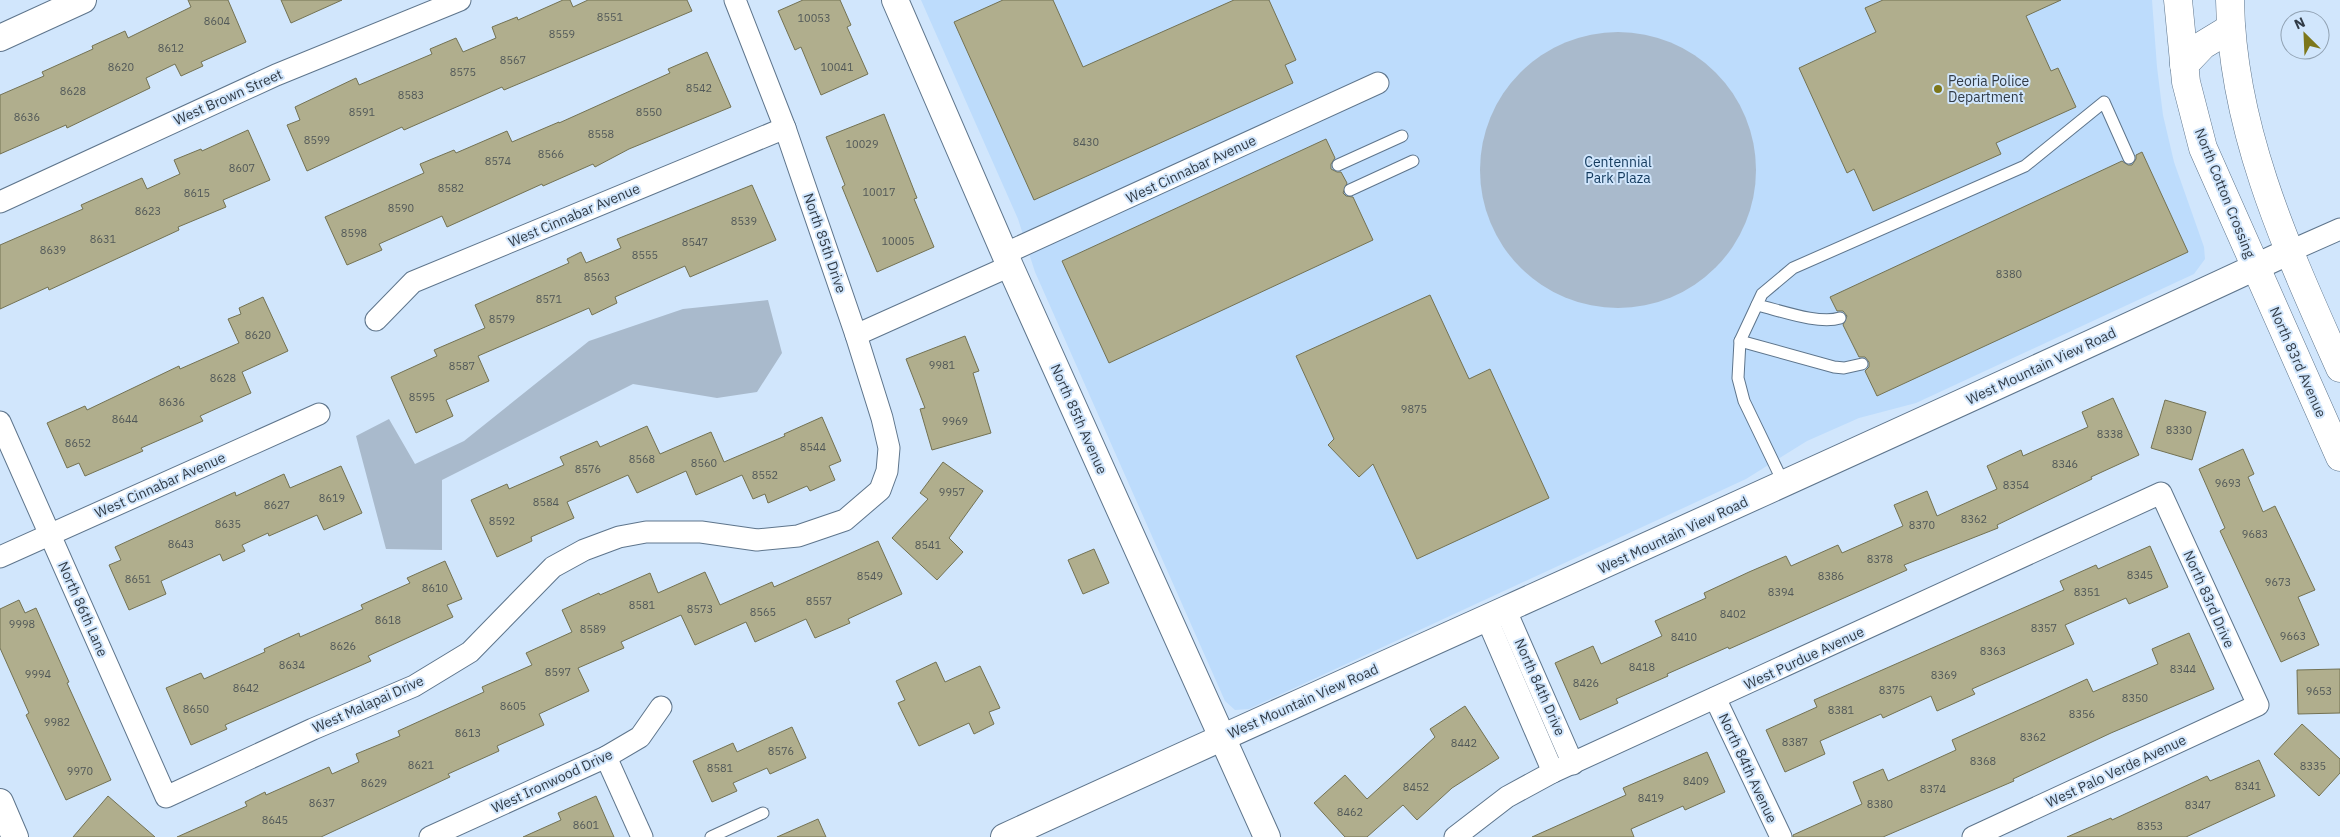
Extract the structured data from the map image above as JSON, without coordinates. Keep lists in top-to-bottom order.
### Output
{
  "streets": {
    "main road": ["North Cotton Crossing", "North 83rd Avenue"],
    "street": [
      "West Brown Street",
      "West Cinnabar Avenue",
      "North 85th Drive",
      "West Mountain View Road",
      "North 85th Avenue",
      "North 83rd Drive",
      "North 86th Lane",
      "West Purdue Avenue",
      "North 84th Drive",
      "West Malapai Drive",
      "North 84th Avenue",
      "West Palo Verde Avenue",
      "West Ironwood Drive"
    ]
  },
  "crossings": [
    ["West Cinnabar Avenue", "North 85th Drive"],
    ["West Cinnabar Avenue", "North 85th Avenue"],
    ["West Cinnabar Avenue", "North 86th Lane"],
    ["North Cotton Crossing", "North 83rd Avenue"],
    ["North Cotton Crossing", "West Mountain View Road"],
    ["North 85th Drive", "West Malapai Drive"],
    ["North 83rd Avenue", "West Mountain View Road"],
    ["West Mountain View Road", "North 85th Avenue"],
    ["West Mountain View Road", "North 84th Drive"],
    ["North 83rd Drive", "West Purdue Avenue"],
    ["North 83rd Drive", "West Palo Verde Avenue"],
    ["North 86th Lane", "West Malapai Drive"],
    ["West Purdue Avenue", "North 84th Drive"],
    ["West Purdue Avenue", "North 84th Avenue"]
  ],
  "parks": ["Centennial Park Plaza"],
  "places": ["Peoria Police Department"],
  "house_numbers": [
    "8551",
    "10053",
    "8604",
    "8559",
    "8612",
    "8567",
    "8620",
    "10041",
    "8575",
    "8542",
    "8628",
    "8583",
    "8591",
    "8550",
    "8636",
    "8558",
    "8599",
    "8430",
    "10029",
    "8566",
    "8574",
    "8607",
    "8582",
    "10017",
    "8615",
    "8590",
    "8623",
    "8539",
    "8598",
    "8631",
    "10005",
    "8547",
    "8639",
    "8555",
    "8380",
    "8563",
    "8571",
    "8579",
    "8620",
    "9981",
    "8587",
    "8628",
    "8595",
    "8636",
    "9875",
    "8644",
    "9969",
    "8330",
    "8338",
    "8652",
    "8544",
    "8568",
    "8560",
    "8346",
    "8576",
    "8552",
    "9693",
    "8354",
    "9957",
    "8619",
    "8584",
    "8627",
    "8362",
    "8592",
    "8635",
    "8370",
    "9683",
    "8643",
    "8541",
    "8378",
    "8345",
    "8549",
    "8386",
    "8651",
    "9673",
    "8610",
    "8394",
    "8351",
    "8557",
    "8581",
    "8573",
    "8565",
    "8402",
    "8618",
    "9998",
    "8357",
    "8589",
    "9663",
    "8410",
    "8626",
    "8363",
    "8634",
    "8418",
    "8344",
    "8597",
    "9994",
    "8369",
    "8426",
    "8642",
    "8375",
    "9653",
    "8350",
    "8605",
    "8650",
    "8381",
    "8356",
    "9982",
    "8613",
    "8362",
    "8387",
    "8442",
    "8576",
    "8368",
    "8621",
    "8335",
    "8581",
    "9970",
    "8409",
    "8629",
    "8341",
    "8452",
    "8374",
    "8419",
    "8637",
    "8380",
    "8347",
    "8462",
    "8645",
    "8601",
    "8353"
  ],
  "north": "top left"
}
